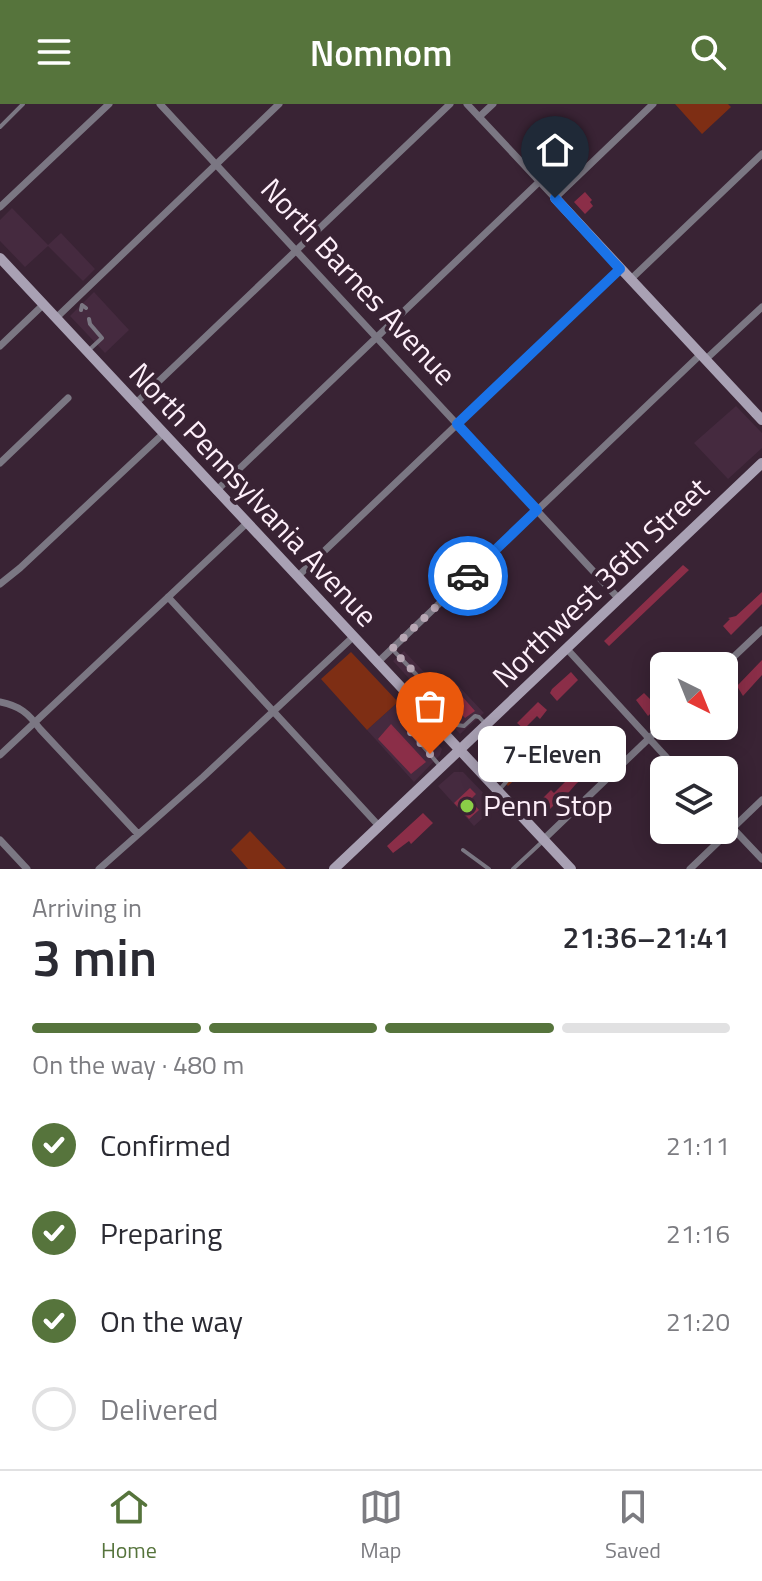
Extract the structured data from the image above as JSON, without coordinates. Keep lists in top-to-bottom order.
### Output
{
  "streets": {
    "street": ["North Barnes Avenue", "North Pennsylvania Avenue", "Northwest 36th Street"]
  },
  "crossings": [
    ["North Barnes Avenue", "Northwest 36th Street"],
    ["North Pennsylvania Avenue", "Northwest 36th Street"]
  ],
  "places": ["7-Eleven", "Penn Stop"],
  "north": "bottom right",
  "page": {
    "header": "Nomnom",
    "bubble": "7-Eleven",
    "heading": ["3 min", "Arriving in", "21:36–21:41"],
    "bar": "On the way · 480 m",
    "list": [
      ["Confirmed", "21:11"],
      ["Preparing", "21:16"],
      ["On the way", "21:20"],
      "Delivered"
    ],
    "tabs": ["Home", "Map", "Saved"]
  }
}
